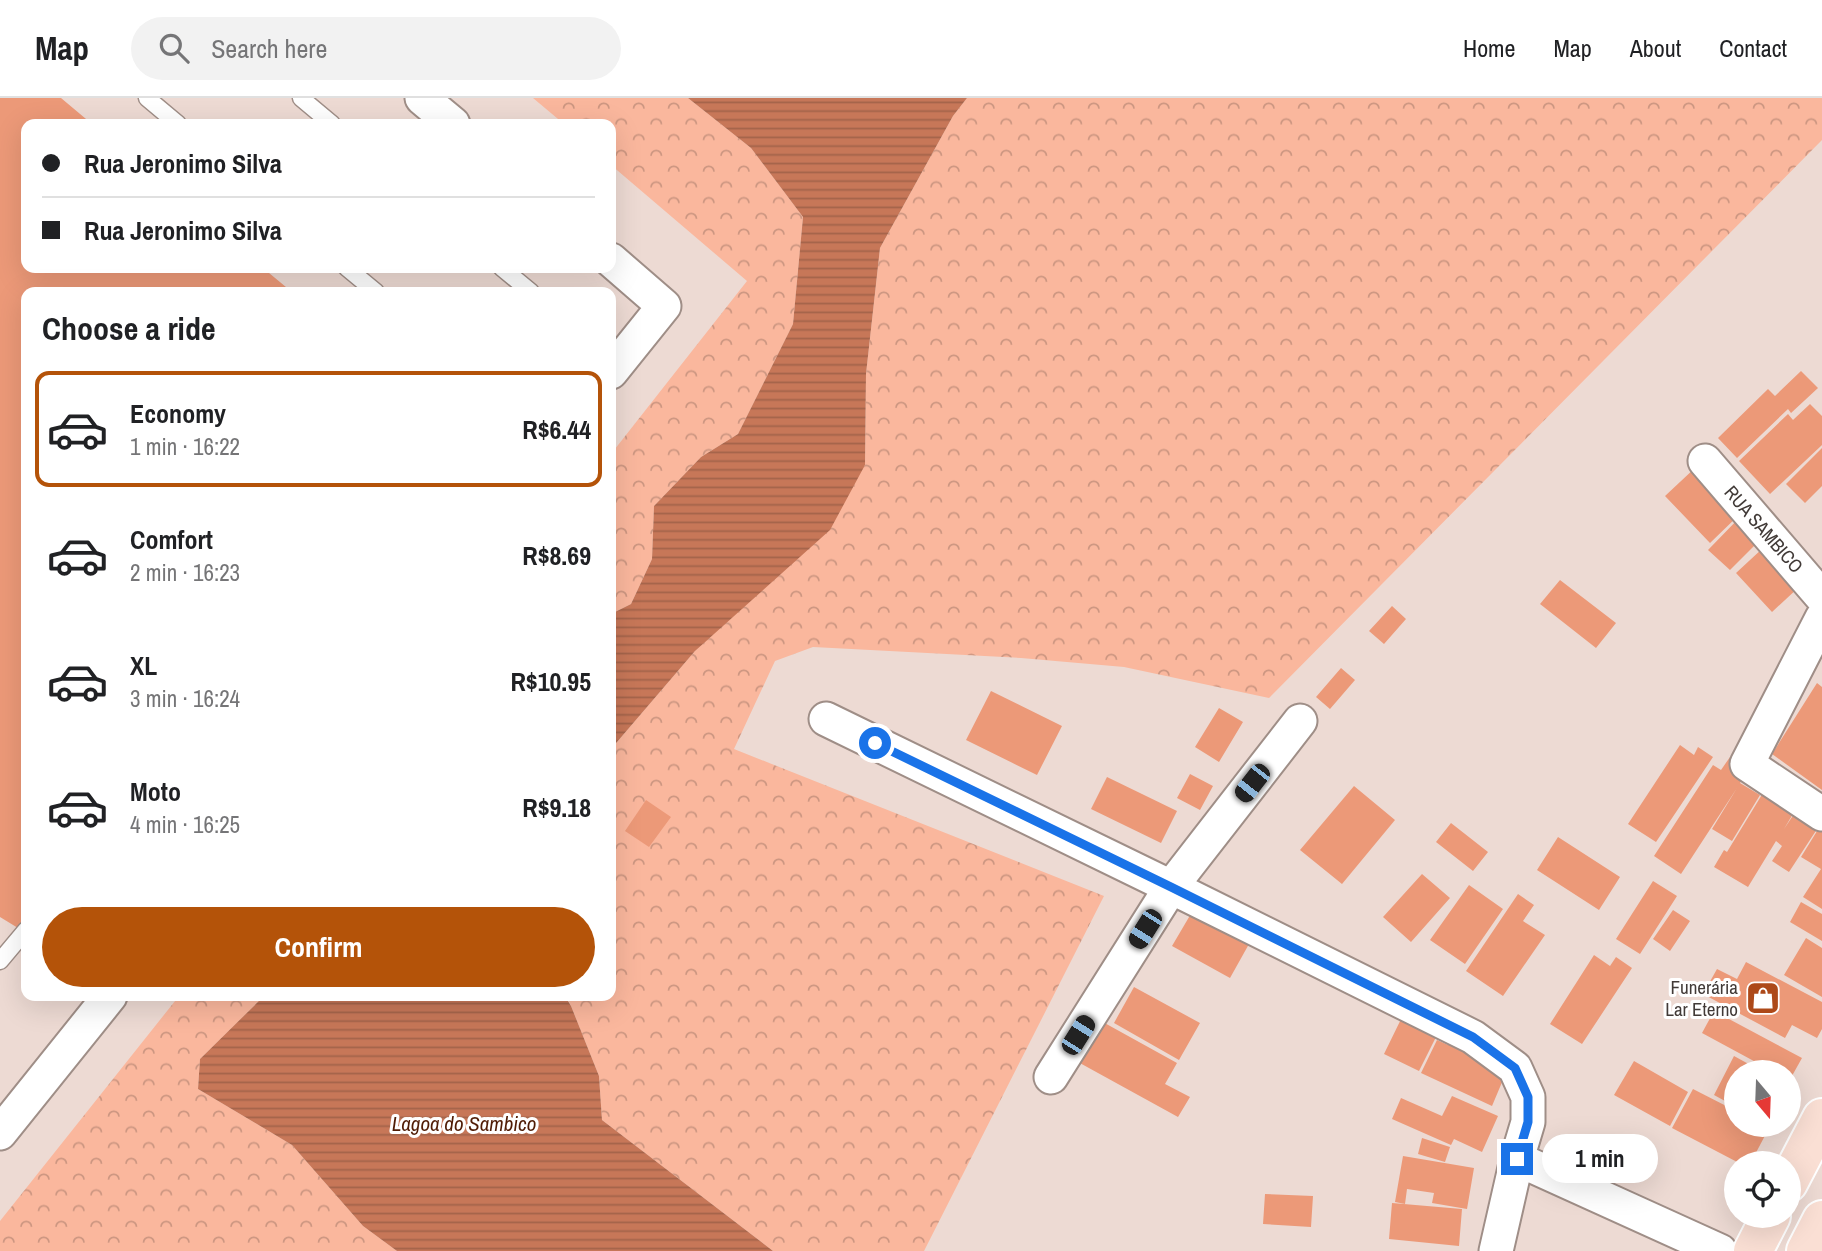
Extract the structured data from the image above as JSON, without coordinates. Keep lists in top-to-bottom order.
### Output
{
  "streets": {
    "street": ["RUA SAMBICO"]
  },
  "water": ["Lagoa do Sambico"],
  "places": {
    "shop": ["Funerária Lar Eterno"]
  },
  "north": "bottom",
  "page": {
    "header": "Map",
    "search": "Search here",
    "nav": [
      "Home",
      "Map",
      "About",
      "Contact"
    ],
    "banner": ["Rua Jeronimo Silva", "Rua Jeronimo Silva"],
    "heading": "Choose a ride",
    "list": [
      {
        "name": "Economy",
        "note": "1 min · 16:22",
        "value": "R$6.44"
      },
      {
        "name": "Comfort",
        "note": "2 min · 16:23",
        "value": "R$8.69"
      },
      {
        "name": "XL",
        "note": "3 min · 16:24",
        "value": "R$10.95"
      },
      {
        "name": "Moto",
        "note": "4 min · 16:25",
        "value": "R$9.18"
      }
    ],
    "buttons": "Confirm",
    "bubble": "1 min"
  }
}
